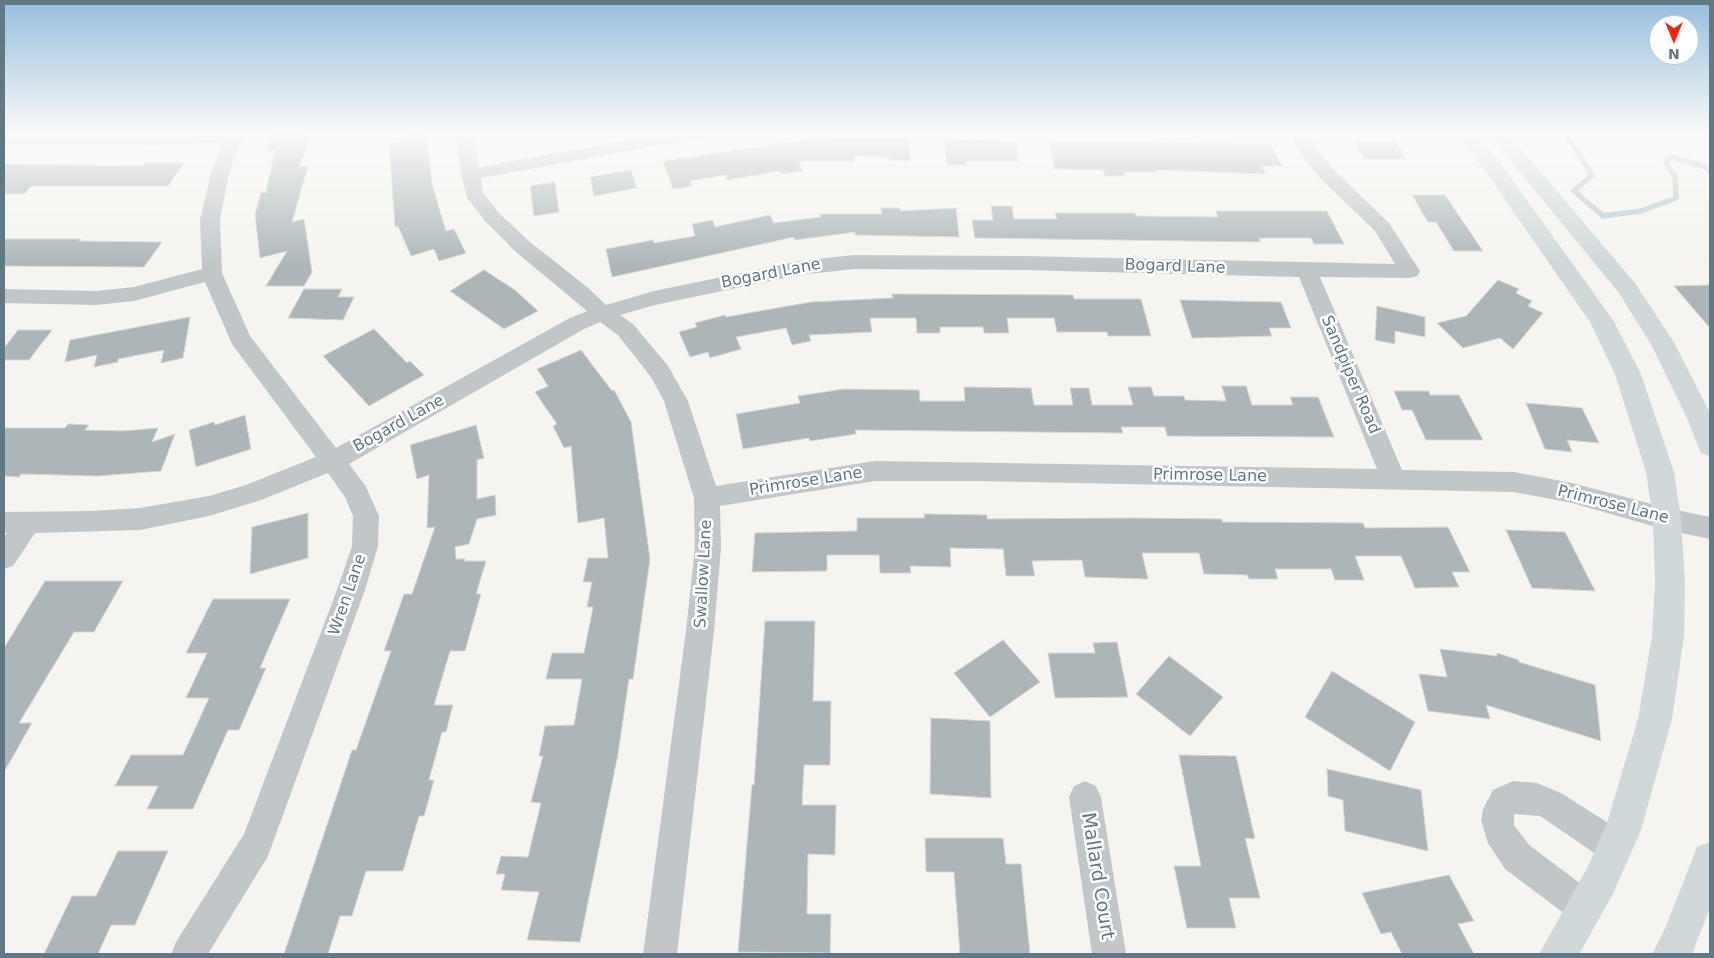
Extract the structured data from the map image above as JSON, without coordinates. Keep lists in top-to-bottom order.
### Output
{
  "streets": {
    "street": [
      "Bogard Lane",
      "Sandpiper Road",
      "Primrose Lane",
      "Swallow Lane",
      "Wren Lane",
      "Mallard Court"
    ]
  },
  "crossings": [
    ["Bogard Lane", "Sandpiper Road"],
    ["Bogard Lane", "Swallow Lane"],
    ["Bogard Lane", "Wren Lane"],
    ["Sandpiper Road", "Primrose Lane"],
    ["Primrose Lane", "Swallow Lane"]
  ],
  "north": "bottom"
}
